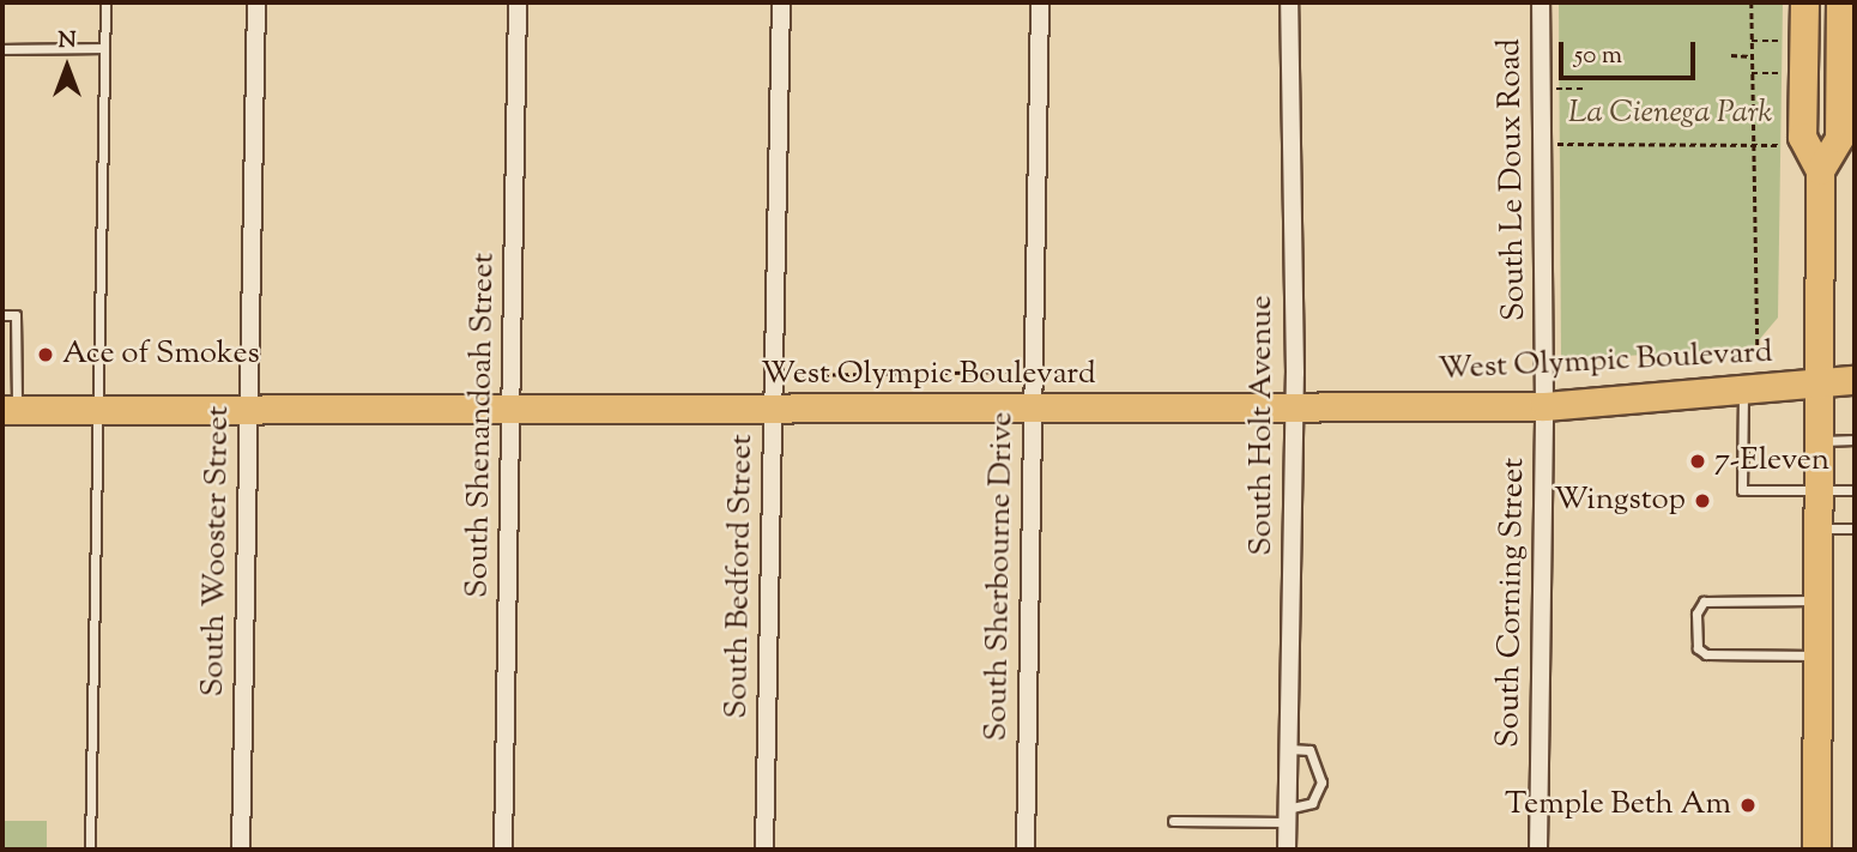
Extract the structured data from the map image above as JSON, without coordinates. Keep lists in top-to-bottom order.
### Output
{
  "streets": {
    "main road": ["West Olympic Boulevard"],
    "street": [
      "South Le Doux Road",
      "South Shenandoah Street",
      "South Holt Avenue",
      "South Wooster Street",
      "South Bedford Street",
      "South Sherbourne Drive",
      "South Corning Street"
    ]
  },
  "crossings": [
    ["South Le Doux Road", "West Olympic Boulevard"],
    ["South Le Doux Road", "South Corning Street"],
    ["West Olympic Boulevard", "South Shenandoah Street"],
    ["West Olympic Boulevard", "South Holt Avenue"],
    ["West Olympic Boulevard", "South Wooster Street"],
    ["West Olympic Boulevard", "South Bedford Street"],
    ["West Olympic Boulevard", "South Sherbourne Drive"],
    ["West Olympic Boulevard", "South Corning Street"]
  ],
  "parks": ["La Cienega Park"],
  "places": [
    "Ace of Smokes",
    "7-Eleven",
    "Wingstop",
    "Temple Beth Am"
  ],
  "scale_bar": "50 m",
  "north": "top"
}
